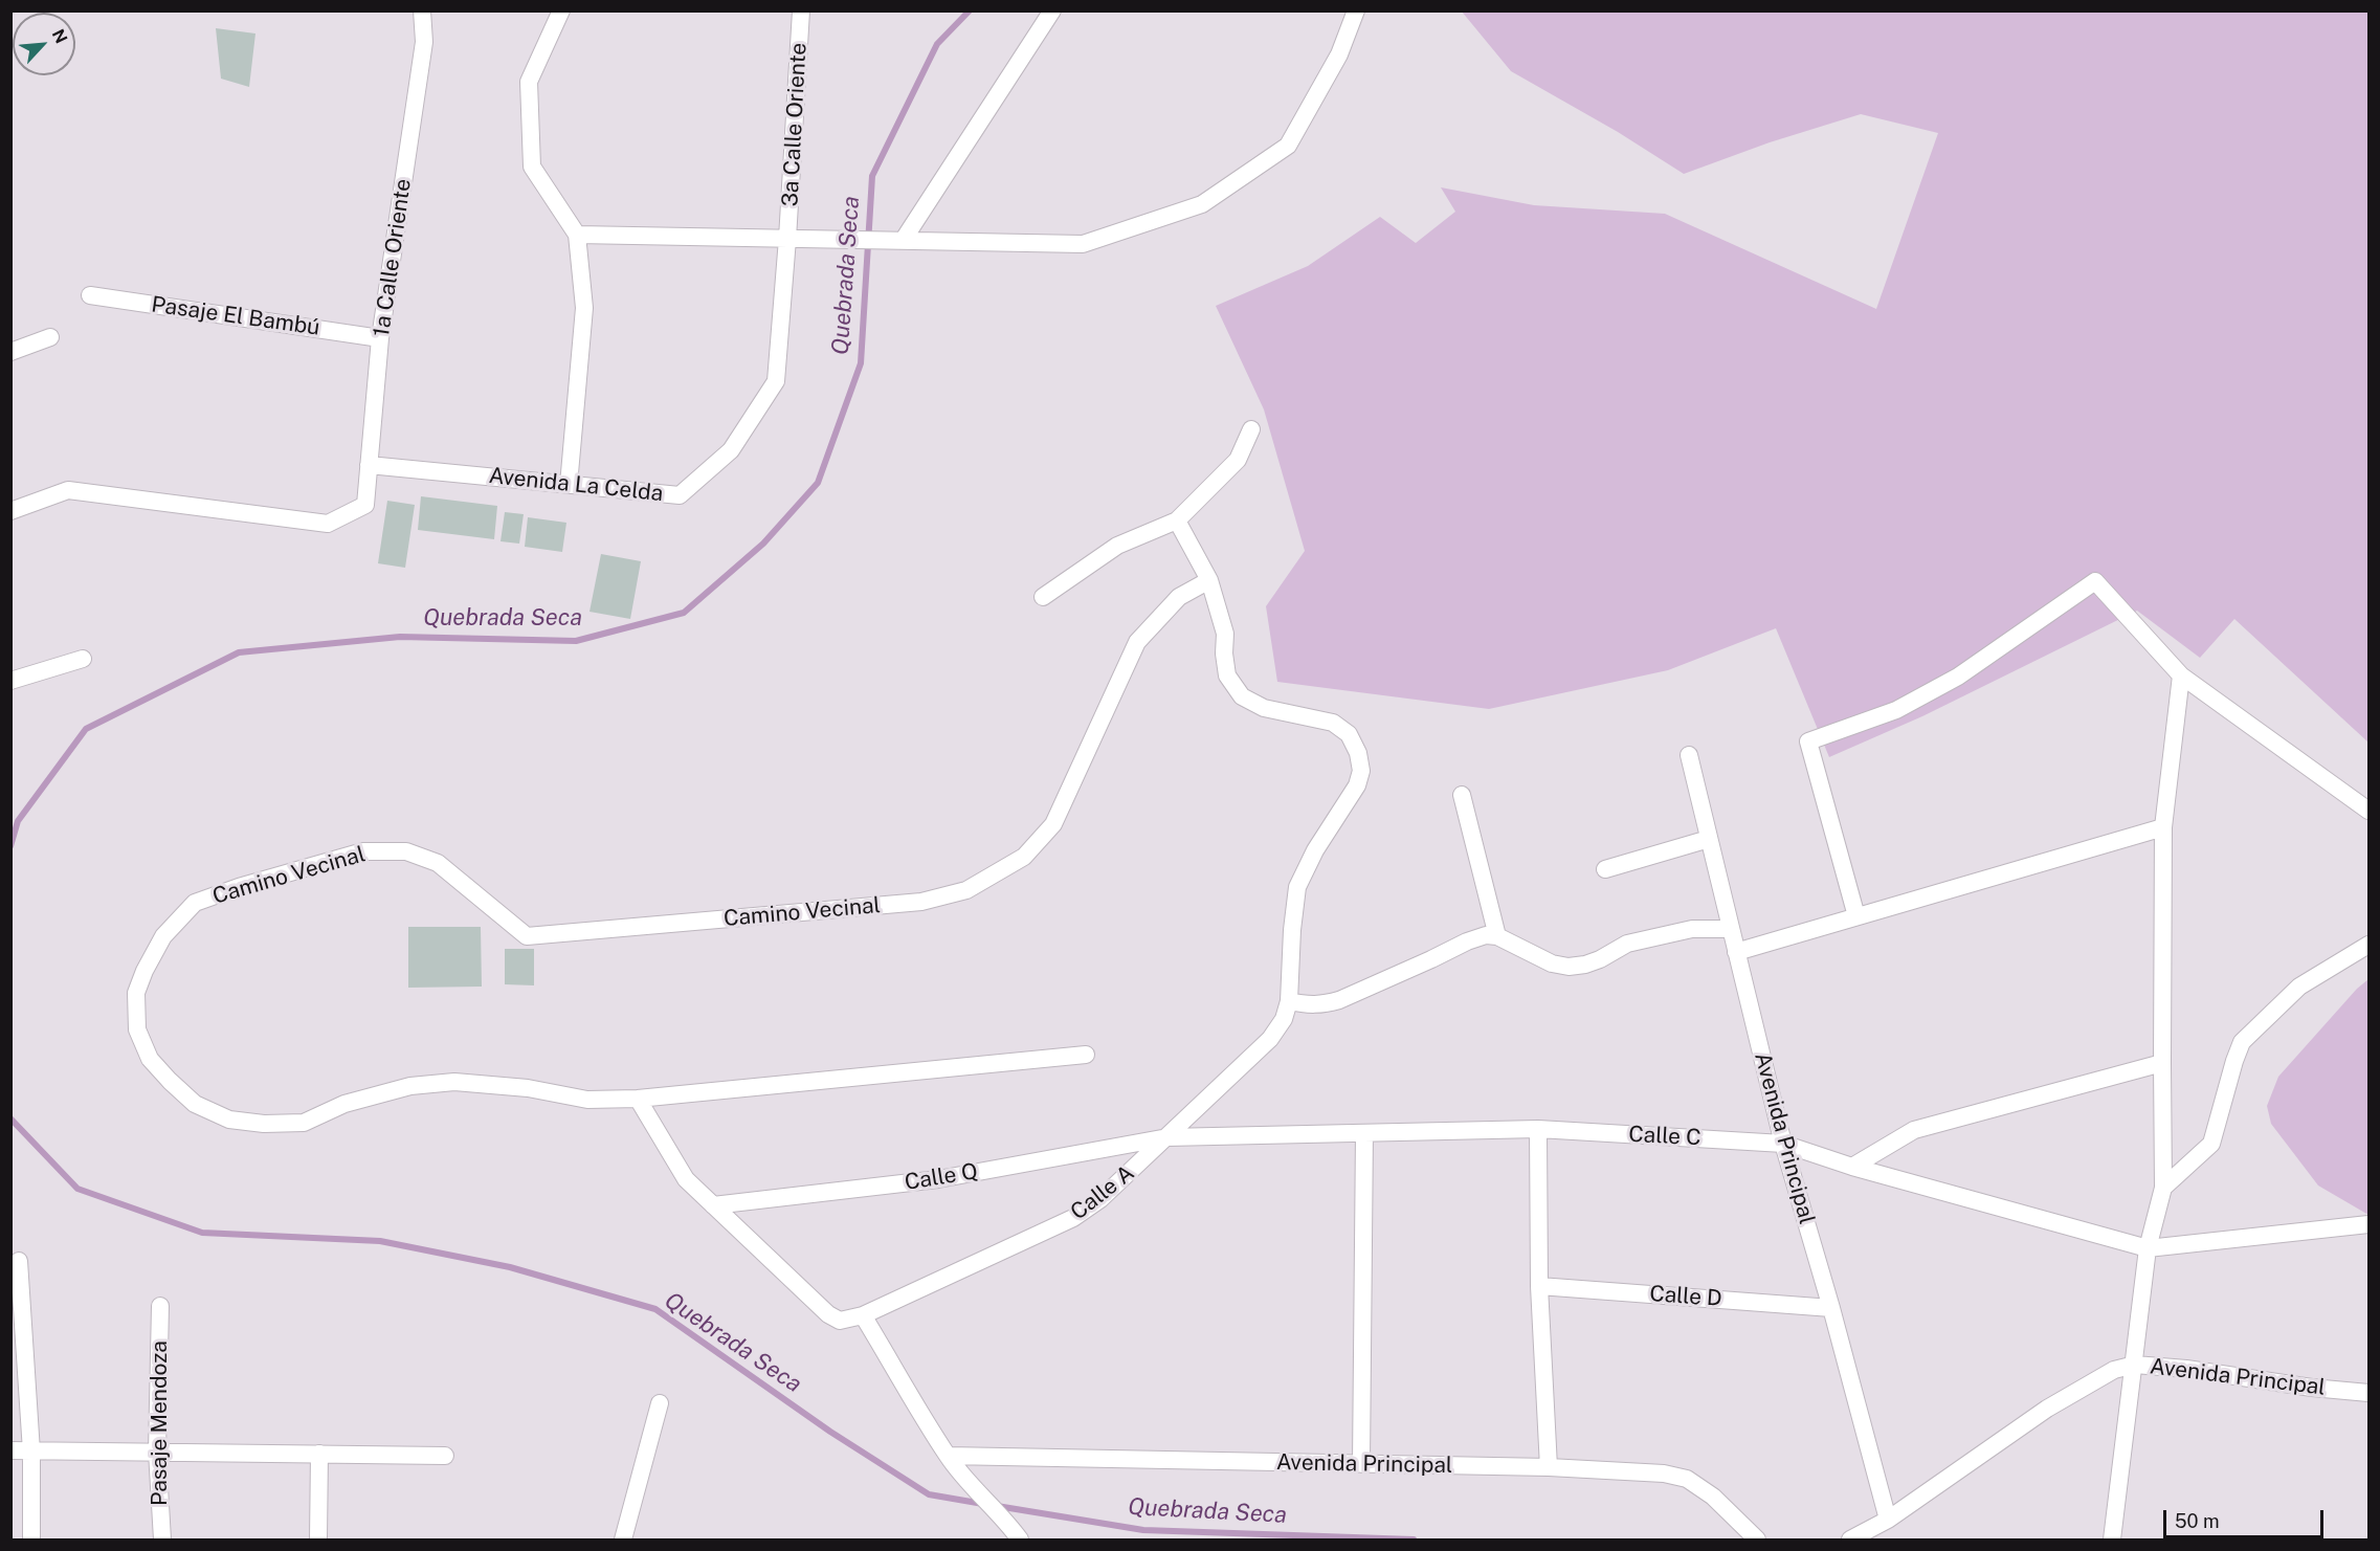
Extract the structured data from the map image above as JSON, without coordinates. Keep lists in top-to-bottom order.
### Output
{
  "streets": {
    "street": [
      "3a Calle Oriente",
      "1a Calle Oriente",
      "Pasaje El Bambú",
      "Avenida La Celda",
      "Camino Vecinal",
      "Calle C",
      "Avenida Principal",
      "Calle Q",
      "Calle A",
      "Calle D",
      "Pasaje Mendoza"
    ]
  },
  "crossings": [
    ["3a Calle Oriente", "Avenida La Celda"],
    ["1a Calle Oriente", "Pasaje El Bambú"],
    ["1a Calle Oriente", "Avenida La Celda"],
    ["Calle C", "Avenida Principal"],
    ["Calle C", "Calle Q"],
    ["Calle C", "Calle A"],
    ["Avenida Principal", "Calle D"],
    ["Calle Q", "Calle A"]
  ],
  "water": ["Quebrada Seca"],
  "scale_bar": "50 m",
  "north": "top right"
}
